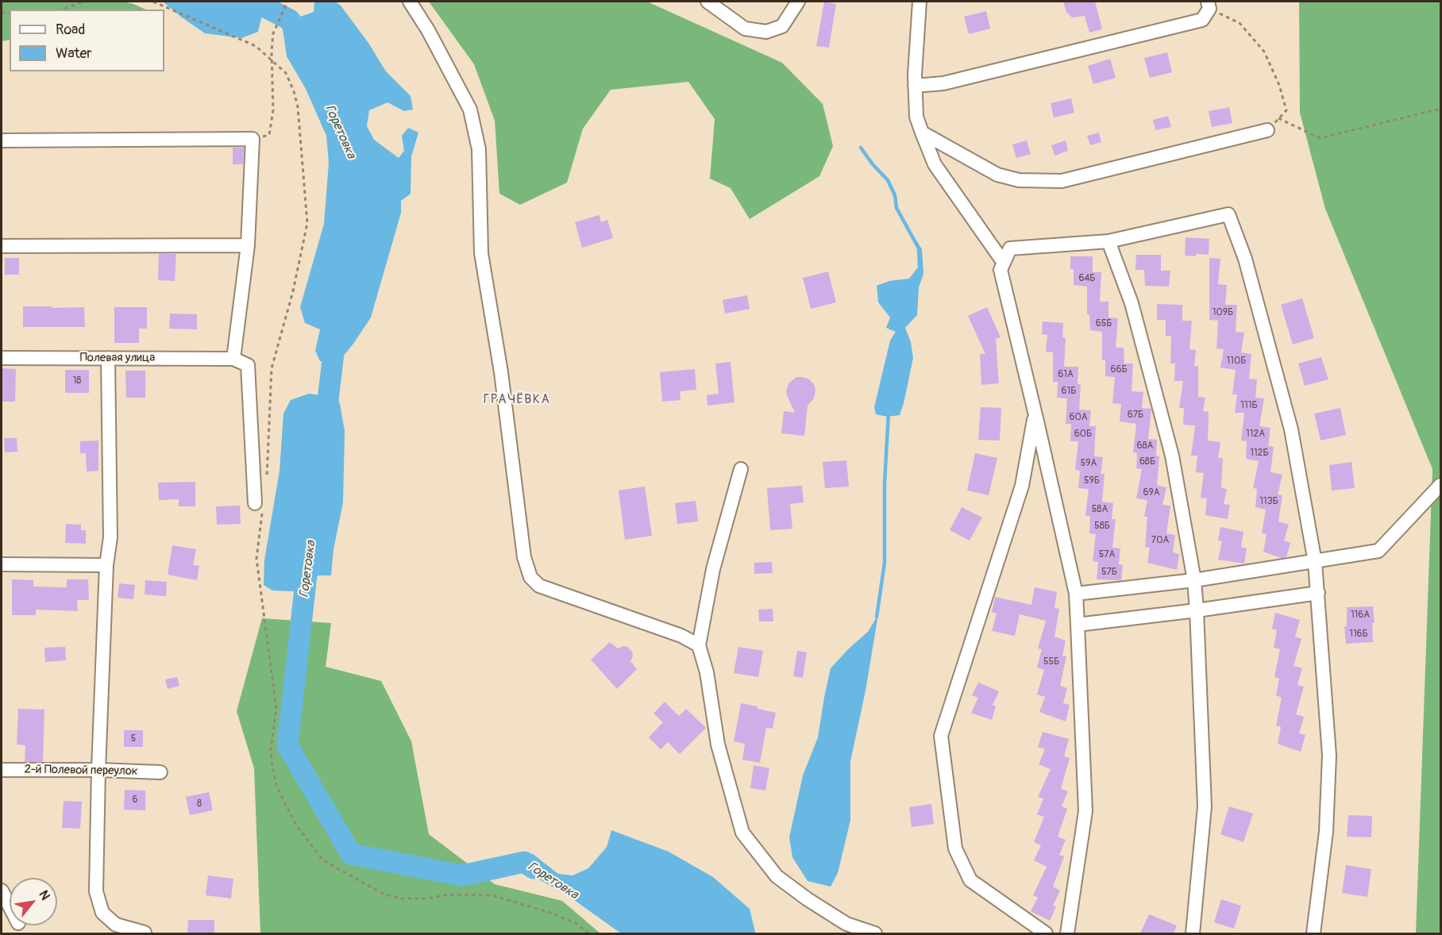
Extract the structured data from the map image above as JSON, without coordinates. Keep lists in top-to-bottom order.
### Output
{
  "streets": {
    "street": ["Полевая улица", "2-й Полевой переулок"]
  },
  "districts": ["ГРАЧЁВКА"],
  "water": ["Горетовка"],
  "house_numbers": [
    "64Б",
    "109Б",
    "65Б",
    "110Б",
    "66Б",
    "61А",
    "18",
    "61Б",
    "111Б",
    "67Б",
    "60А",
    "60Б",
    "112А",
    "68А",
    "112Б",
    "68Б",
    "59А",
    "59Б",
    "69А",
    "113Б",
    "58А",
    "58Б",
    "70А",
    "57А",
    "57Б",
    "116А",
    "116Б",
    "55Б",
    "5",
    "6",
    "8"
  ],
  "legend": ["Road", "Water"],
  "north": "top right"
}
